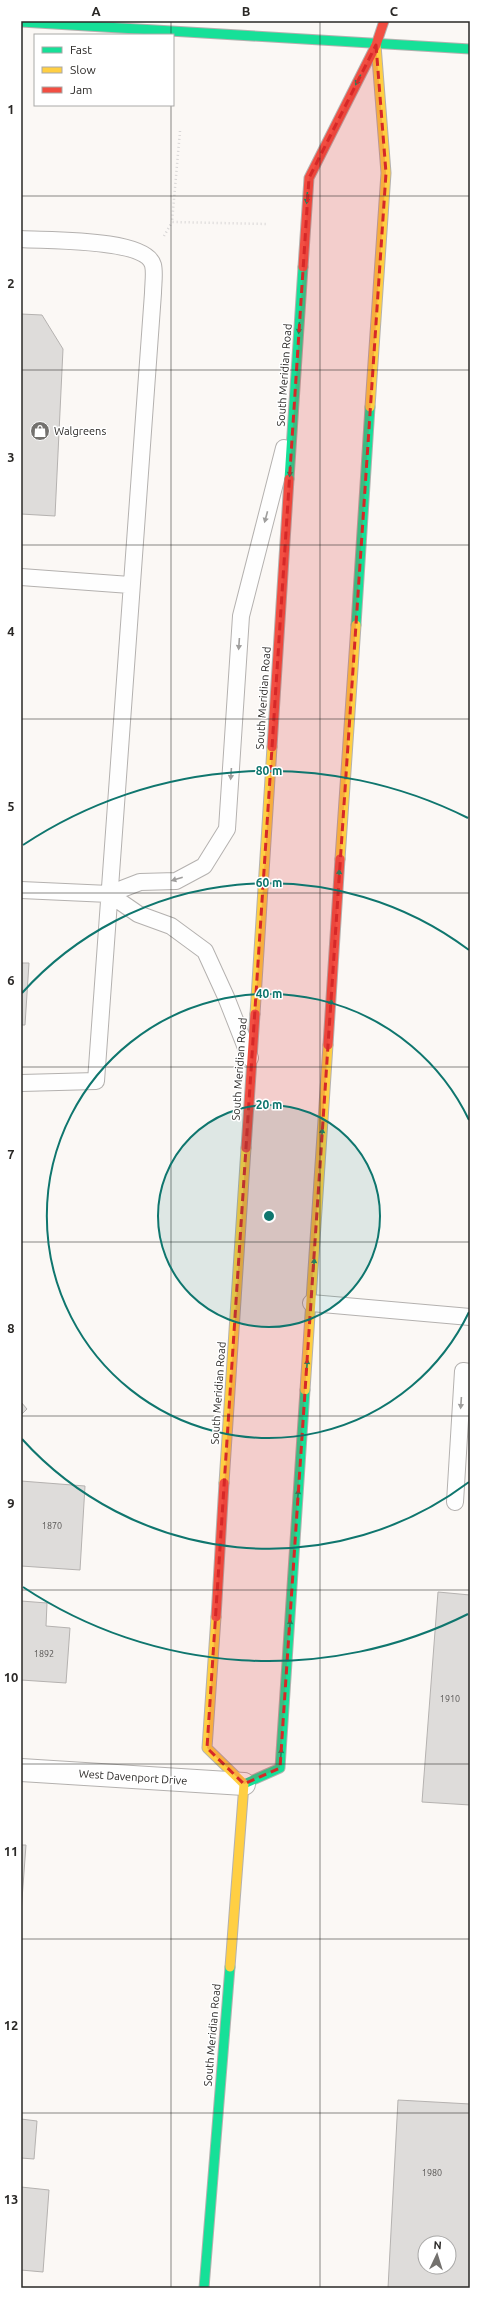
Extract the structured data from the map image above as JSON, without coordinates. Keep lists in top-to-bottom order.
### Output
{
  "streets": {
    "main road": ["South Meridian Road"],
    "street": ["West Davenport Drive"]
  },
  "crossings": [
    ["South Meridian Road", "West Davenport Drive"]
  ],
  "places": {
    "shop": ["Walgreens"]
  },
  "house_numbers": [
    "1870",
    "1892",
    "1910",
    "1980"
  ],
  "legend": ["Fast", "Slow", "Jam"],
  "north": "top",
  "grid": {
    "columns": ["A", "B", "C"],
    "rows": [
      "1",
      "2",
      "3",
      "4",
      "5",
      "6",
      "7",
      "8",
      "9",
      "10",
      "11",
      "12",
      "13"
    ]
  },
  "rings": [
    "80 m",
    "60 m",
    "40 m",
    "20 m"
  ]
}
